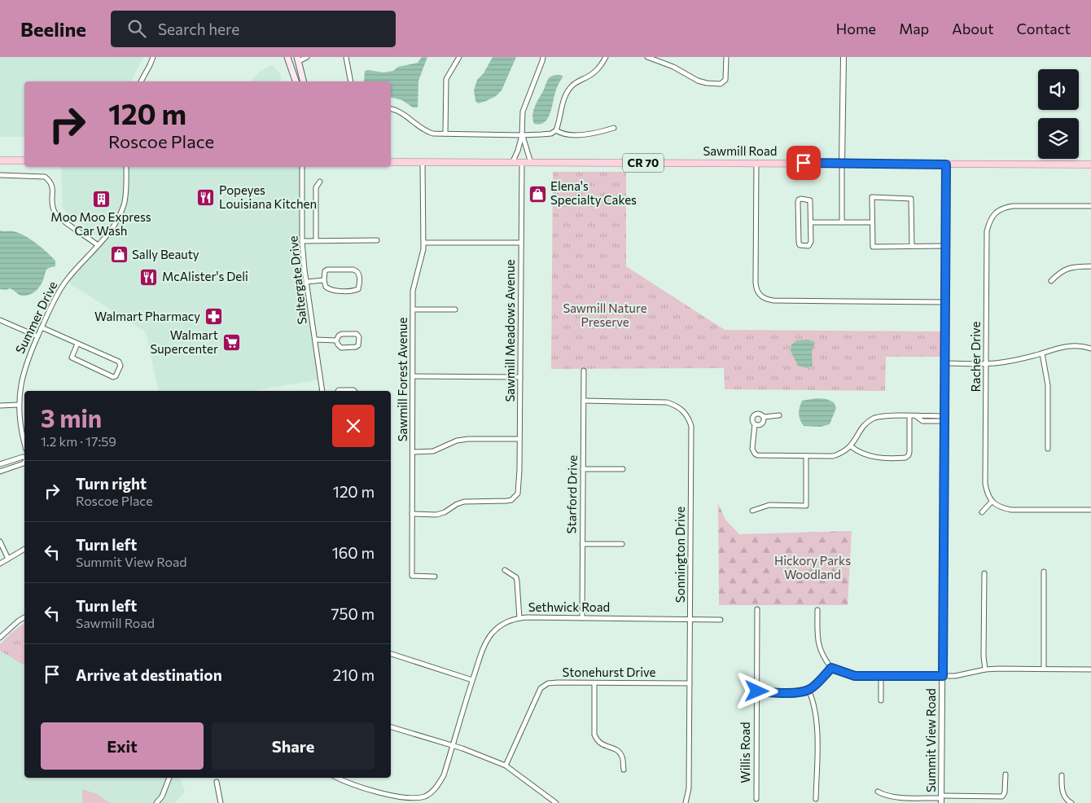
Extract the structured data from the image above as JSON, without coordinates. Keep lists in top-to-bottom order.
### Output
{
  "streets": {
    "main road": ["Sawmill Road", "CR 70"],
    "street": [
      "Saltergate Drive",
      "Summer Drive",
      "Sawmill Meadows Avenue",
      "Racher Drive",
      "Sawmill Forest Avenue",
      "Starford Drive",
      "Sonnington Drive",
      "Sethwick Road",
      "Stonehurst Drive",
      "Summit View Road",
      "Willis Road"
    ]
  },
  "crossings": [
    ["Sawmill Road", "Sawmill Meadows Avenue"],
    ["Sawmill Road", "Sawmill Forest Avenue"],
    ["Sawmill Road", "Summit View Road"],
    ["Sawmill Meadows Avenue", "Sawmill Forest Avenue"],
    ["Starford Drive", "Sonnington Drive"],
    ["Starford Drive", "Sethwick Road"],
    ["Sonnington Drive", "Sethwick Road"],
    ["Sonnington Drive", "Stonehurst Drive"]
  ],
  "parks": ["Sawmill Nature Preserve", "Hickory Parks Woodland"],
  "places": {
    "shop": ["Elena's Specialty Cakes", "Sally Beauty"],
    "restaurant": ["Popeyes Louisiana Kitchen", "McAlister's Deli"],
    "building": ["Moo Moo Express Car Wash"],
    "pharmacy": ["Walmart Pharmacy"],
    "supermarket": ["Walmart Supercenter"]
  },
  "page": {
    "header": "Beeline",
    "search": "Search here",
    "nav": [
      "Home",
      "Map",
      "About",
      "Contact"
    ],
    "turn": ["120 m", "Roscoe Place"],
    "heading": ["3 min", "1.2 km · 17:59"],
    "list": [
      {
        "name": "Turn right",
        "note": "Roscoe Place",
        "value": "120 m"
      },
      {
        "name": "Turn left",
        "note": "Summit View Road",
        "value": "160 m"
      },
      {
        "name": "Turn left",
        "note": "Sawmill Road",
        "value": "750 m"
      },
      {
        "name": "Arrive at destination",
        "value": "210 m"
      }
    ],
    "buttons": ["Exit", "Share"]
  }
}
